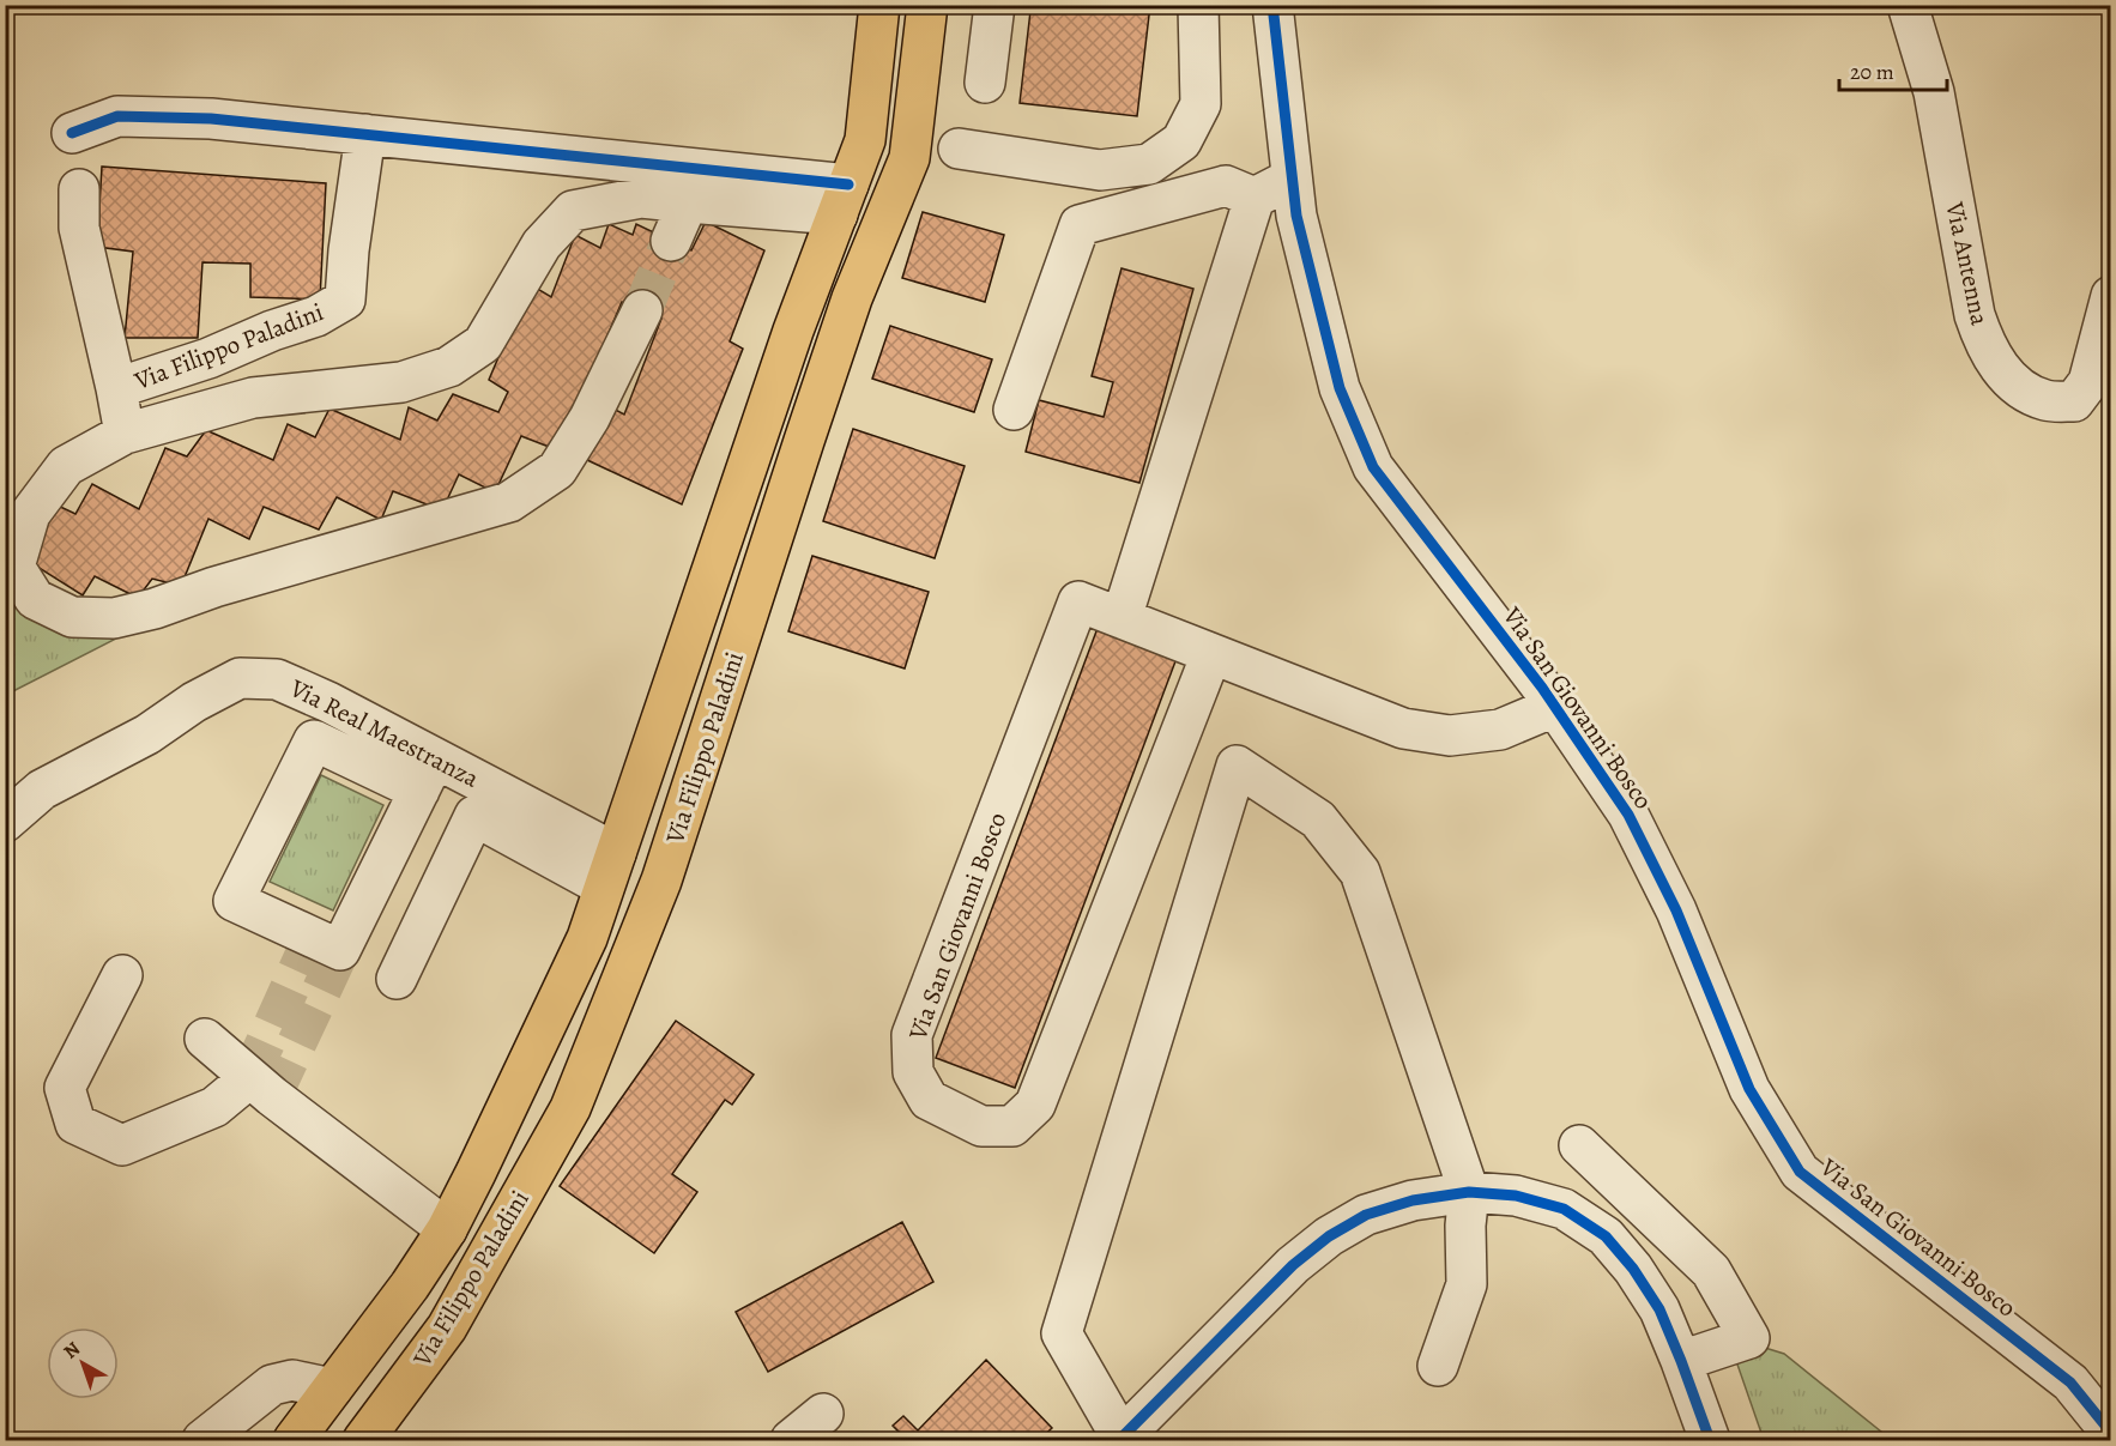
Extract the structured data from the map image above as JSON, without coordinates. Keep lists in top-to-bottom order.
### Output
{
  "streets": {
    "main road": ["Via Filippo Paladini"],
    "street": ["Via Antenna", "Via San Giovanni Bosco", "Via Real Maestranza"]
  },
  "crossings": [
    ["Via Filippo Paladini", "Via Real Maestranza"]
  ],
  "scale_bar": "20 m",
  "north": "top left"
}
